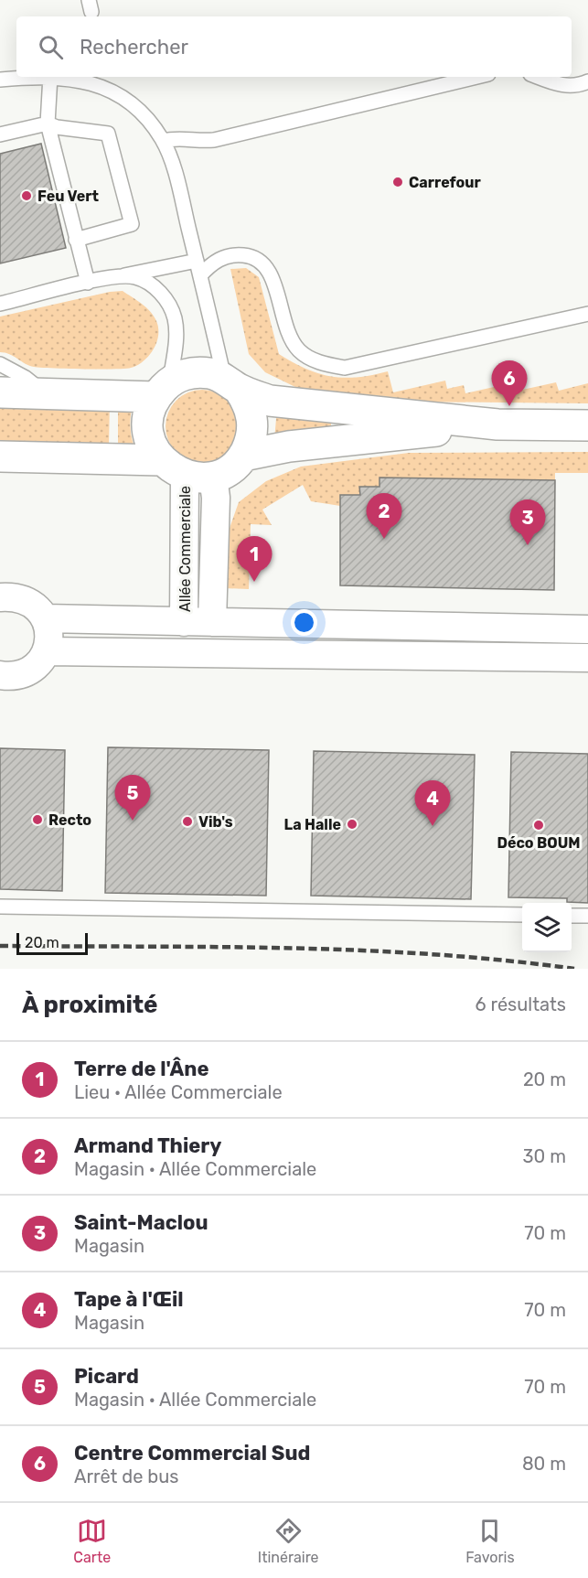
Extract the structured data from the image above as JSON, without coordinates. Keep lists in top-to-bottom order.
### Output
{
  "streets": {
    "street": ["Allée Commerciale"]
  },
  "places": [
    "Carrefour",
    "Feu Vert",
    "Recto",
    "Vib's",
    "La Halle",
    "Déco BOUM"
  ],
  "scale_bar": "20 m",
  "page": {
    "search": "Rechercher",
    "pins": [
      "6",
      "2",
      "3",
      "1",
      "5",
      "4"
    ],
    "scale": "20 m",
    "heading": ["À proximité", "6 résultats"],
    "list": [
      {
        "mark": "1",
        "name": "Terre de l'Âne",
        "note": "Lieu · Allée Commerciale",
        "value": "20 m"
      },
      {
        "mark": "2",
        "name": "Armand Thiery",
        "note": "Magasin · Allée Commerciale",
        "value": "30 m"
      },
      {
        "mark": "3",
        "name": "Saint-Maclou",
        "note": "Magasin",
        "value": "70 m"
      },
      {
        "mark": "4",
        "name": "Tape à l'Œil",
        "note": "Magasin",
        "value": "70 m"
      },
      {
        "mark": "5",
        "name": "Picard",
        "note": "Magasin · Allée Commerciale",
        "value": "70 m"
      },
      {
        "mark": "6",
        "name": "Centre Commercial Sud",
        "note": "Arrêt de bus",
        "value": "80 m"
      }
    ],
    "nav": ["Carte", "Itinéraire", "Favoris"]
  }
}
